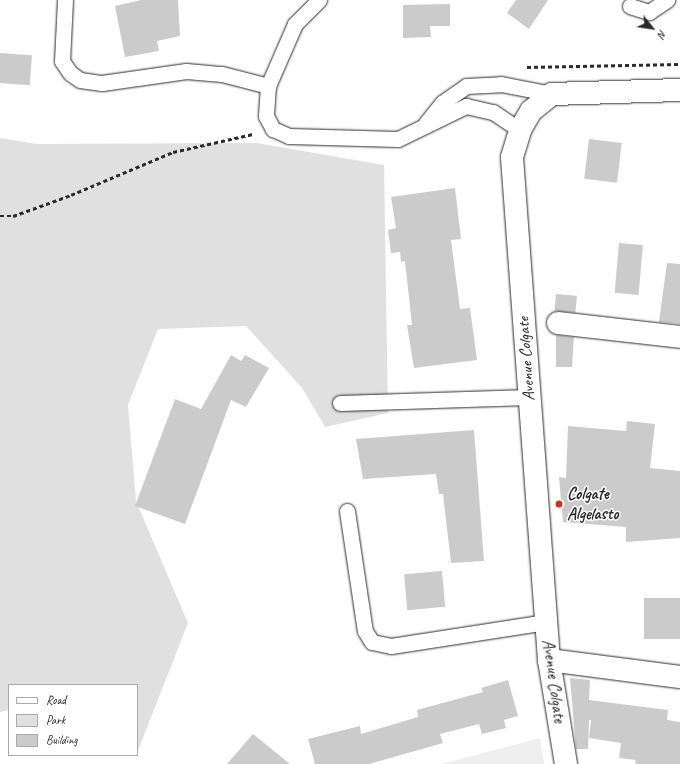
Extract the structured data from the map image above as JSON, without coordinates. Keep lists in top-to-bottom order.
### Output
{
  "streets": {
    "street": ["Avenue Colgate"]
  },
  "places": ["Colgate Algelasto"],
  "legend": ["Road", "Park", "Building"],
  "north": "bottom right"
}
